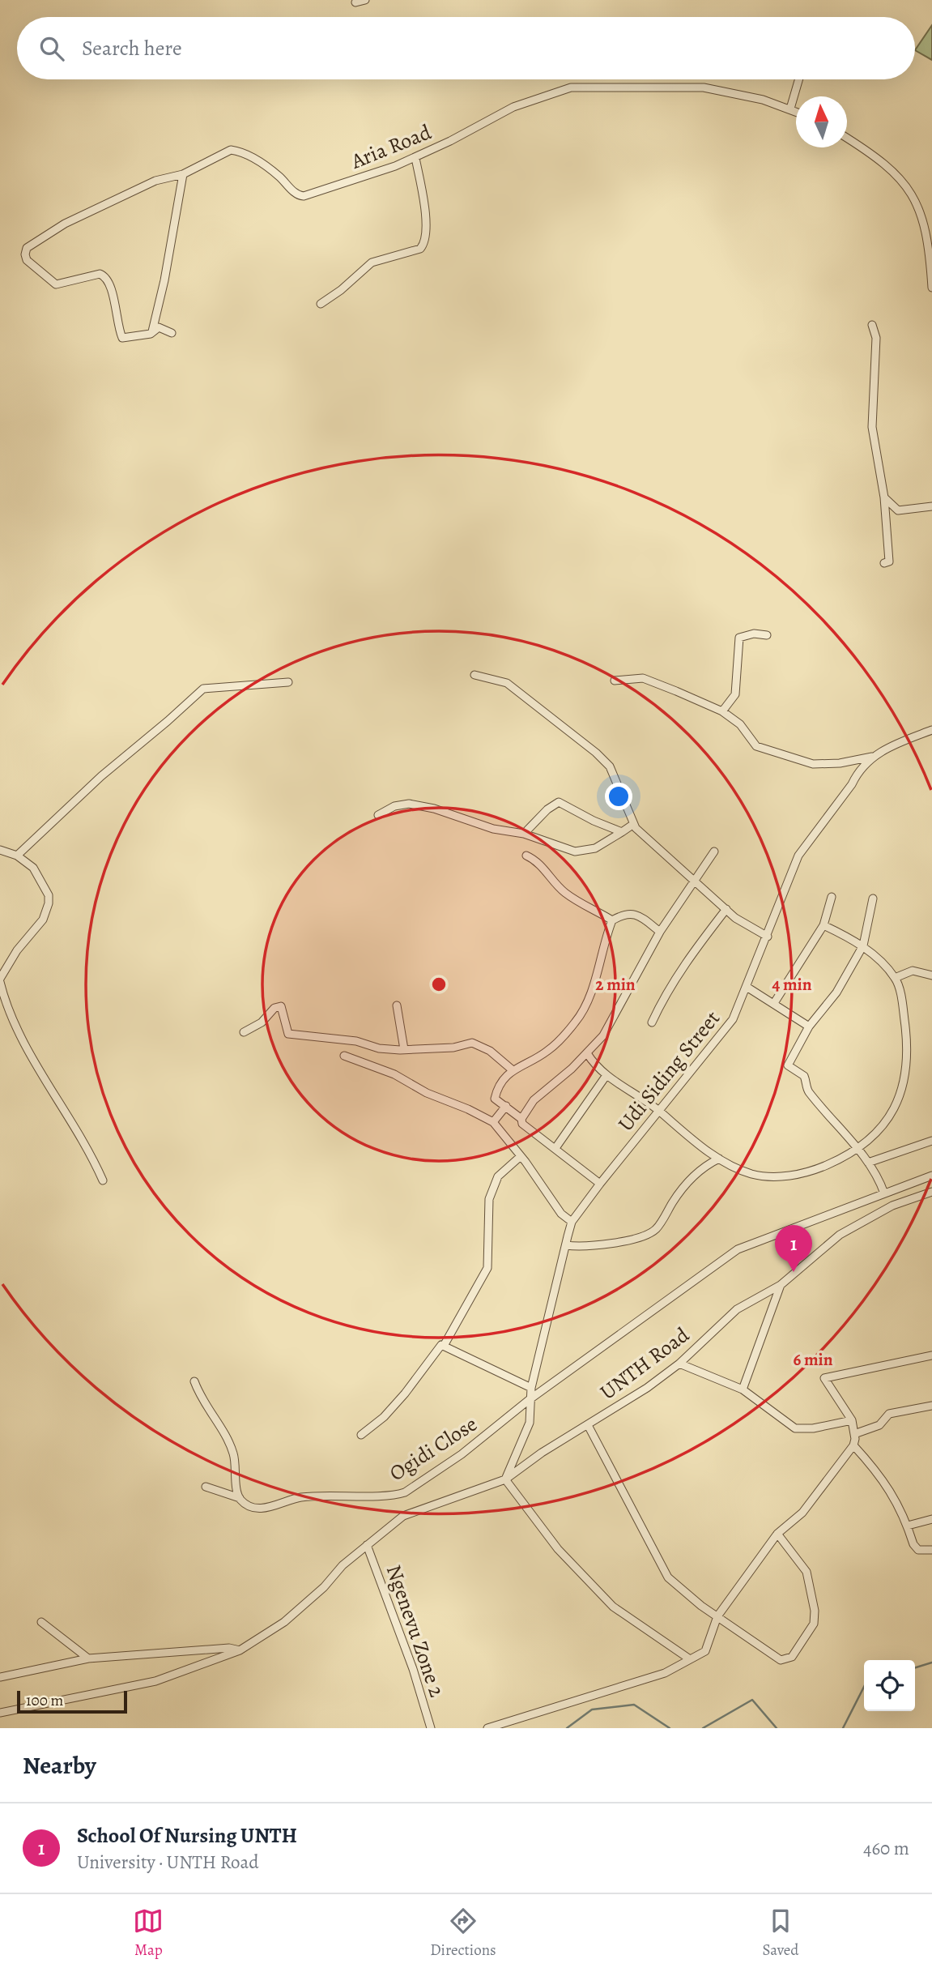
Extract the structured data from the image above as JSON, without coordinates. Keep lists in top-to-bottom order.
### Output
{
  "streets": {
    "street": [
      "Aria Road",
      "Udi Siding Street",
      "UNTH Road",
      "Ogidi Close",
      "Ngenevu Zone 2"
    ]
  },
  "crossings": [
    ["Udi Siding Street", "UNTH Road"],
    ["Udi Siding Street", "Ogidi Close"],
    ["UNTH Road", "Ngenevu Zone 2"]
  ],
  "scale_bar": "100 m",
  "north": "top",
  "page": {
    "search": "Search here",
    "pins": "1",
    "scale": "100 m",
    "heading": "Nearby",
    "list": [
      {
        "mark": "1",
        "name": "School Of Nursing UNTH",
        "note": "University · UNTH Road",
        "value": "460 m"
      }
    ],
    "nav": ["Map", "Directions", "Saved"]
  },
  "rings": ["2 min", "4 min", "6 min"]
}
